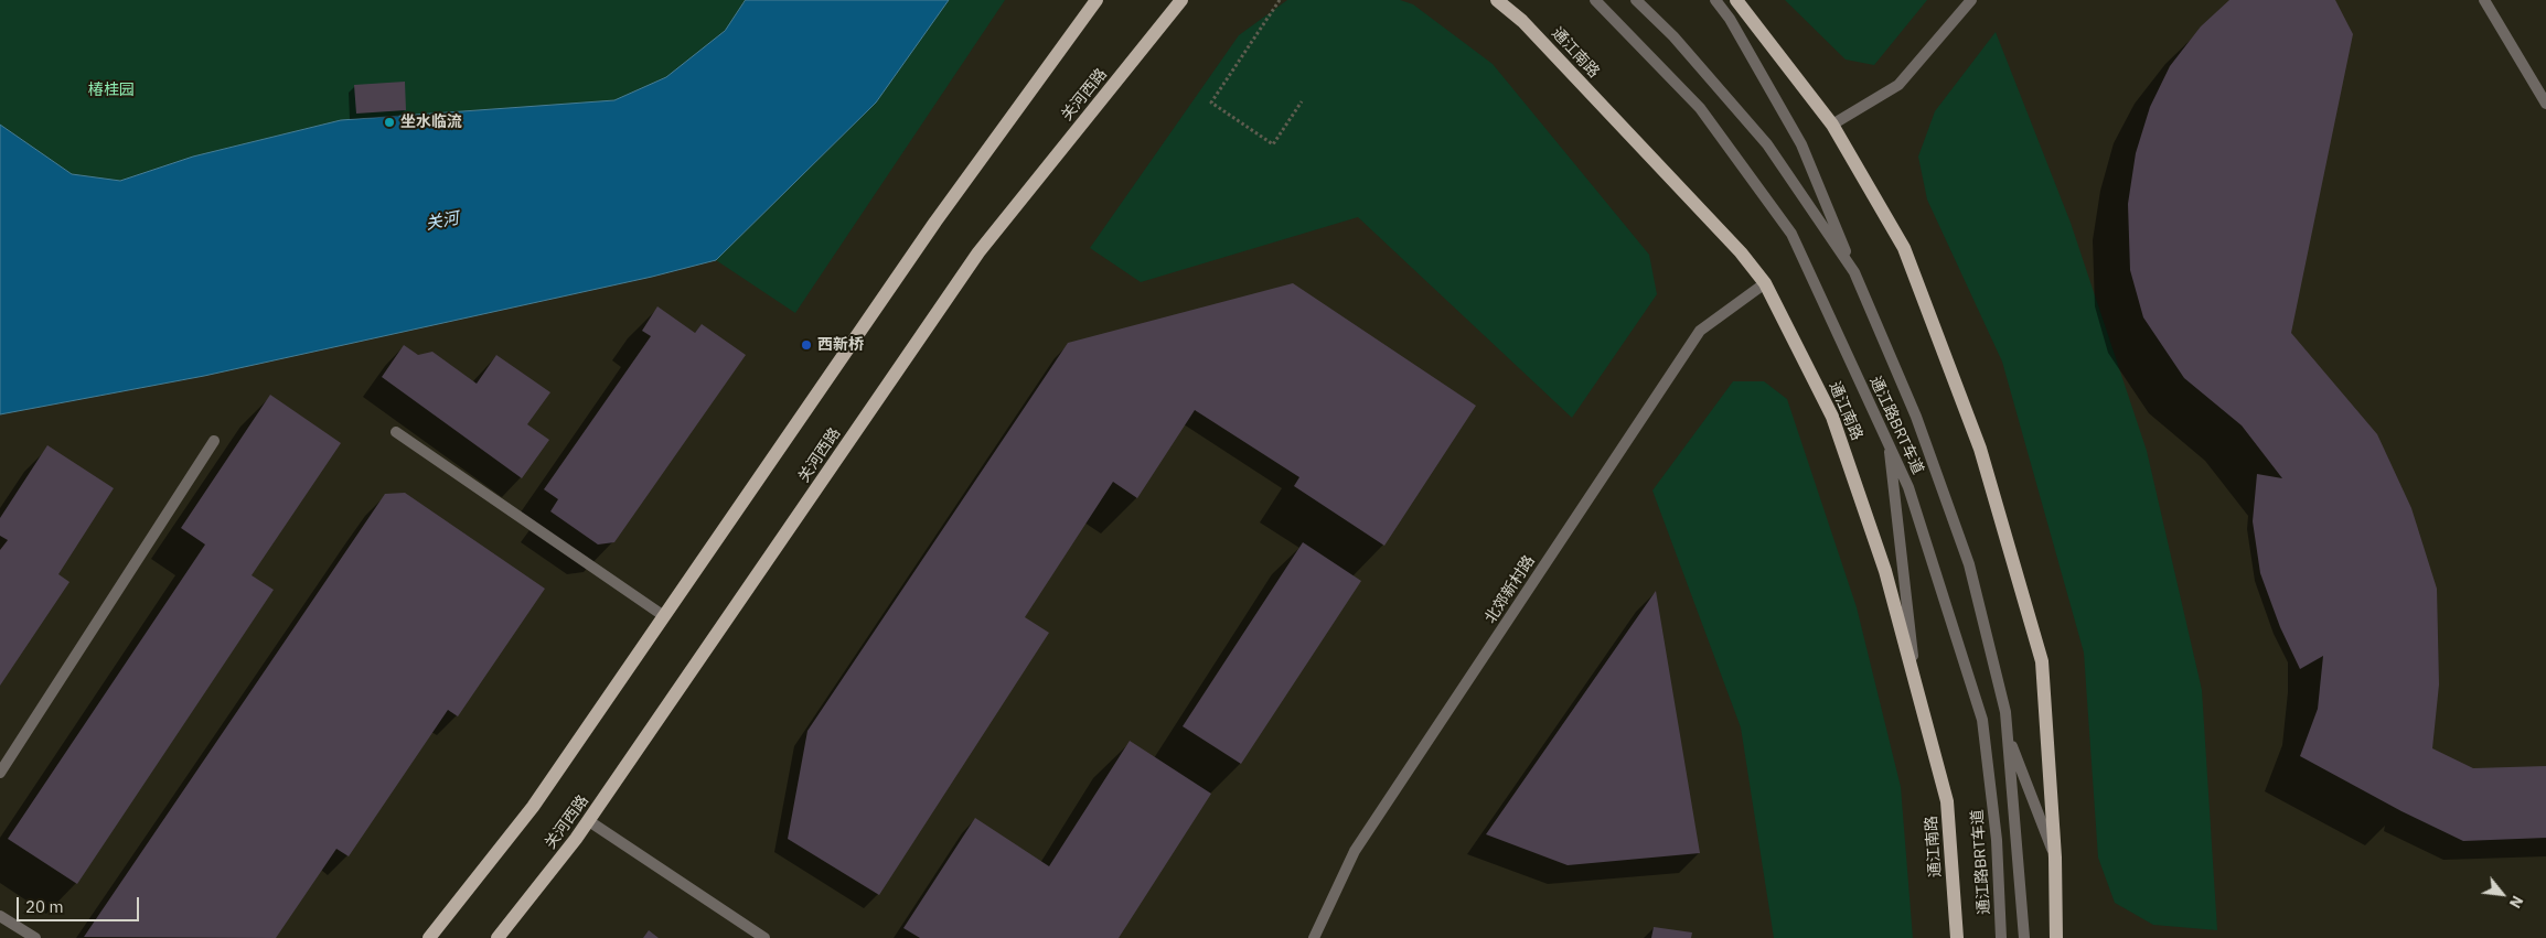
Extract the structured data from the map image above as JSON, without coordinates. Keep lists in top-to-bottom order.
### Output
{
  "streets": {
    "main road": ["通江南路", "关河西路"],
    "street": ["通江路BRT车道", "北郊新村路"]
  },
  "crossings": [
    ["通江南路", "北郊新村路"]
  ],
  "water": ["关河"],
  "parks": ["椿桂园"],
  "places": ["坐水临流", "西新桥"],
  "scale_bar": "20 m",
  "north": "bottom right"
}
